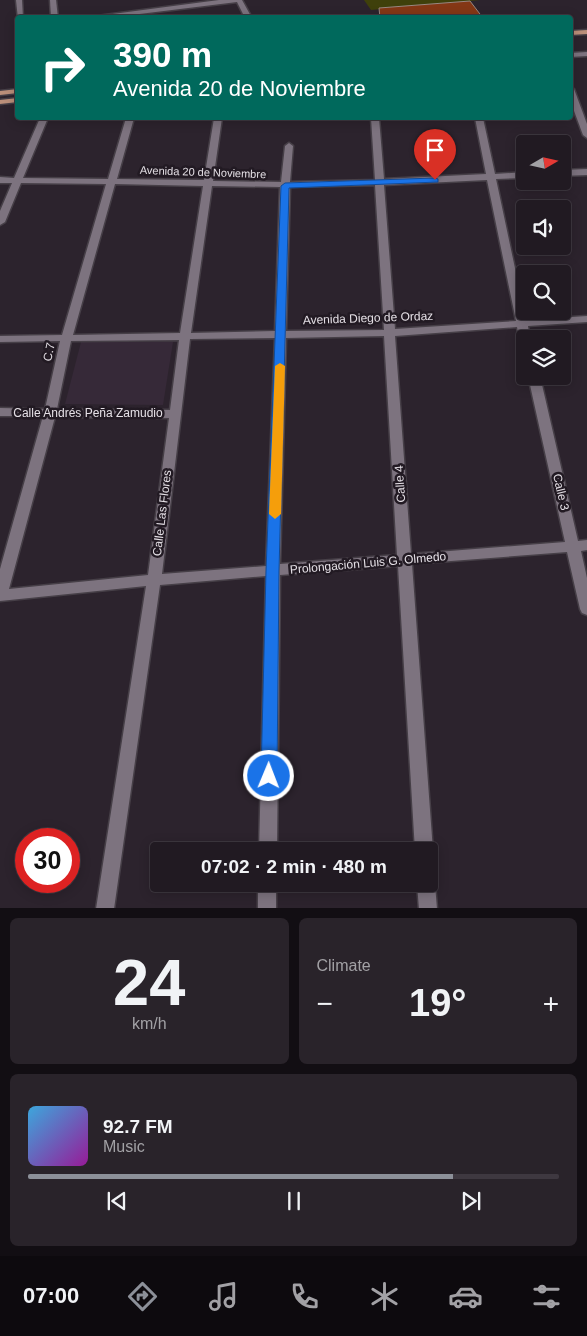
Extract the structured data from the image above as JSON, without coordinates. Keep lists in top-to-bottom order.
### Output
{
  "streets": {
    "street": [
      "Avenida 20 de Noviembre",
      "Avenida Diego de Ordaz",
      "C.7",
      "Calle Andrés Peña Zamudio",
      "Calle 4",
      "Calle 3",
      "Calle Las Flores",
      "Prolongación Luis G. Olmedo"
    ]
  },
  "crossings": [
    ["Avenida 20 de Noviembre", "C.7"],
    ["Avenida 20 de Noviembre", "Calle 4"],
    ["Avenida 20 de Noviembre", "Calle Las Flores"],
    ["Avenida Diego de Ordaz", "C.7"],
    ["Avenida Diego de Ordaz", "Calle 4"],
    ["Avenida Diego de Ordaz", "Calle Las Flores"],
    ["C.7", "Calle Andrés Peña Zamudio"],
    ["C.7", "Prolongación Luis G. Olmedo"],
    ["Calle Andrés Peña Zamudio", "Calle Las Flores"],
    ["Calle 4", "Prolongación Luis G. Olmedo"],
    ["Calle 3", "Prolongación Luis G. Olmedo"],
    ["Calle Las Flores", "Prolongación Luis G. Olmedo"]
  ],
  "north": "right",
  "page": {
    "turn": ["390 m", "Avenida 20 de Noviembre"],
    "limit": "30",
    "trip": "07:02 · 2 min · 480 m",
    "tile": [
      ["24", "km/h"],
      "Climate"
    ],
    "heat": ["−", "19°", "+"],
    "song": ["92.7 FM", "Music"],
    "tabs": "07:00"
  }
}
